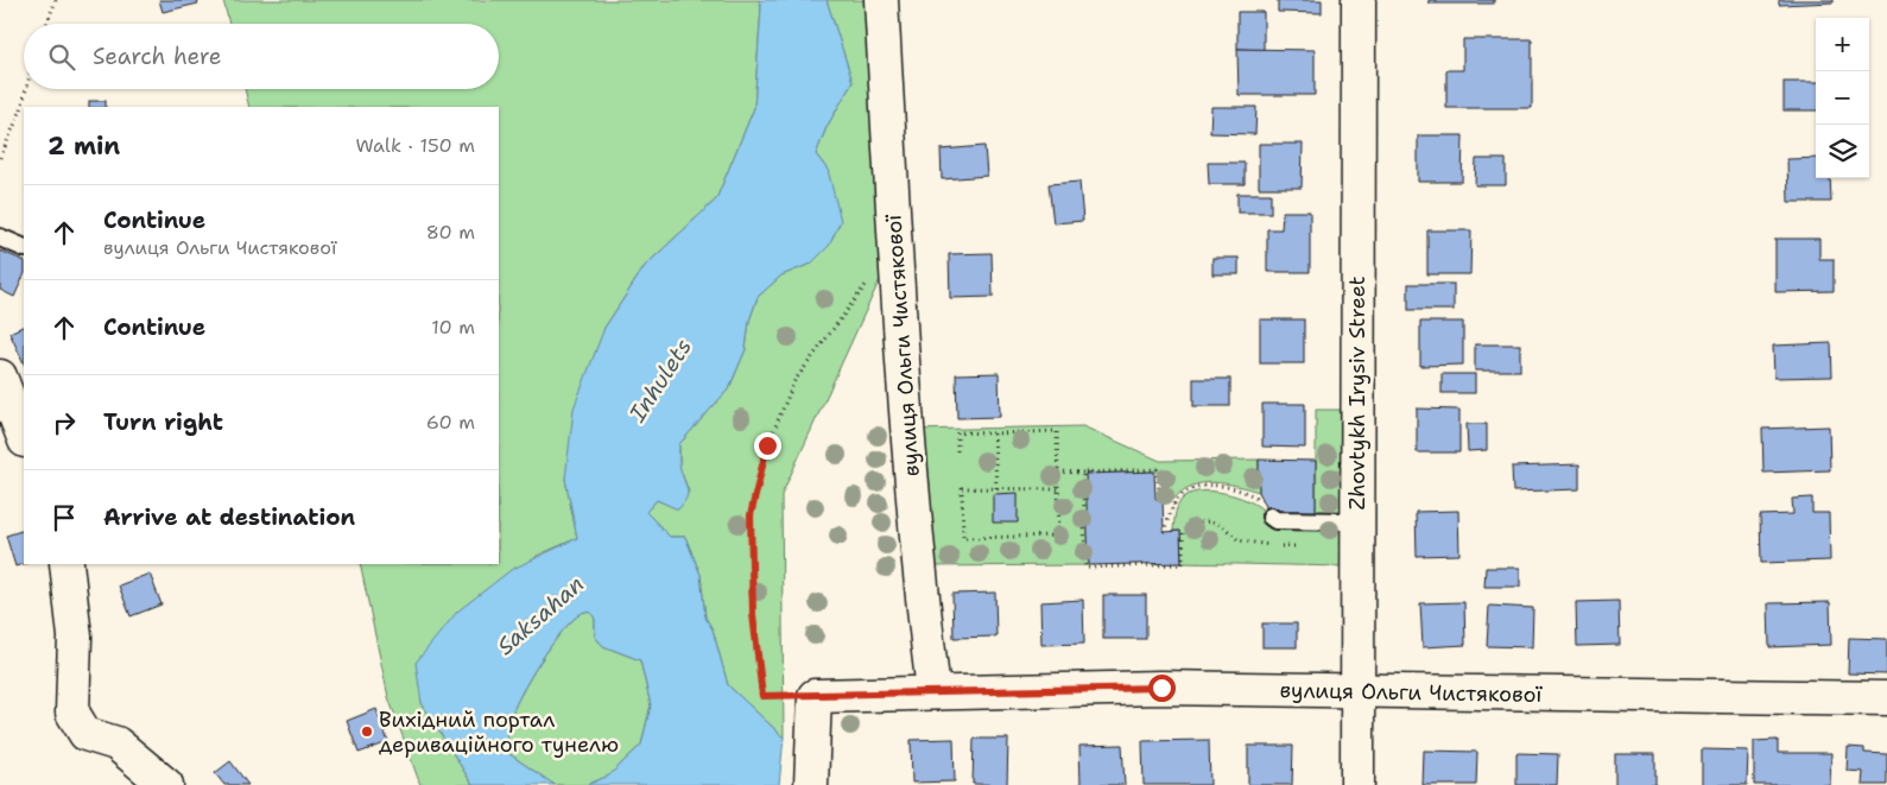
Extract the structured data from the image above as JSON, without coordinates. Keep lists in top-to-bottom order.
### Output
{
  "streets": {
    "street": ["вулиця Ольги Чистякової", "Zhovtykh Irysiv Street"]
  },
  "crossings": [
    ["вулиця Ольги Чистякової", "Zhovtykh Irysiv Street"]
  ],
  "water": ["Inhulets", "Saksahan"],
  "places": ["Вихідний портал дериваційного тунелю"],
  "page": {
    "map_buttons": ["+", "−"],
    "search": "Search here",
    "heading": ["2 min", "Walk · 150 m"],
    "list": [
      ["Continue", "вулиця Ольги Чистякової", "80 m"],
      ["Continue", "10 m"],
      ["Turn right", "60 m"],
      "Arrive at destination"
    ]
  }
}
